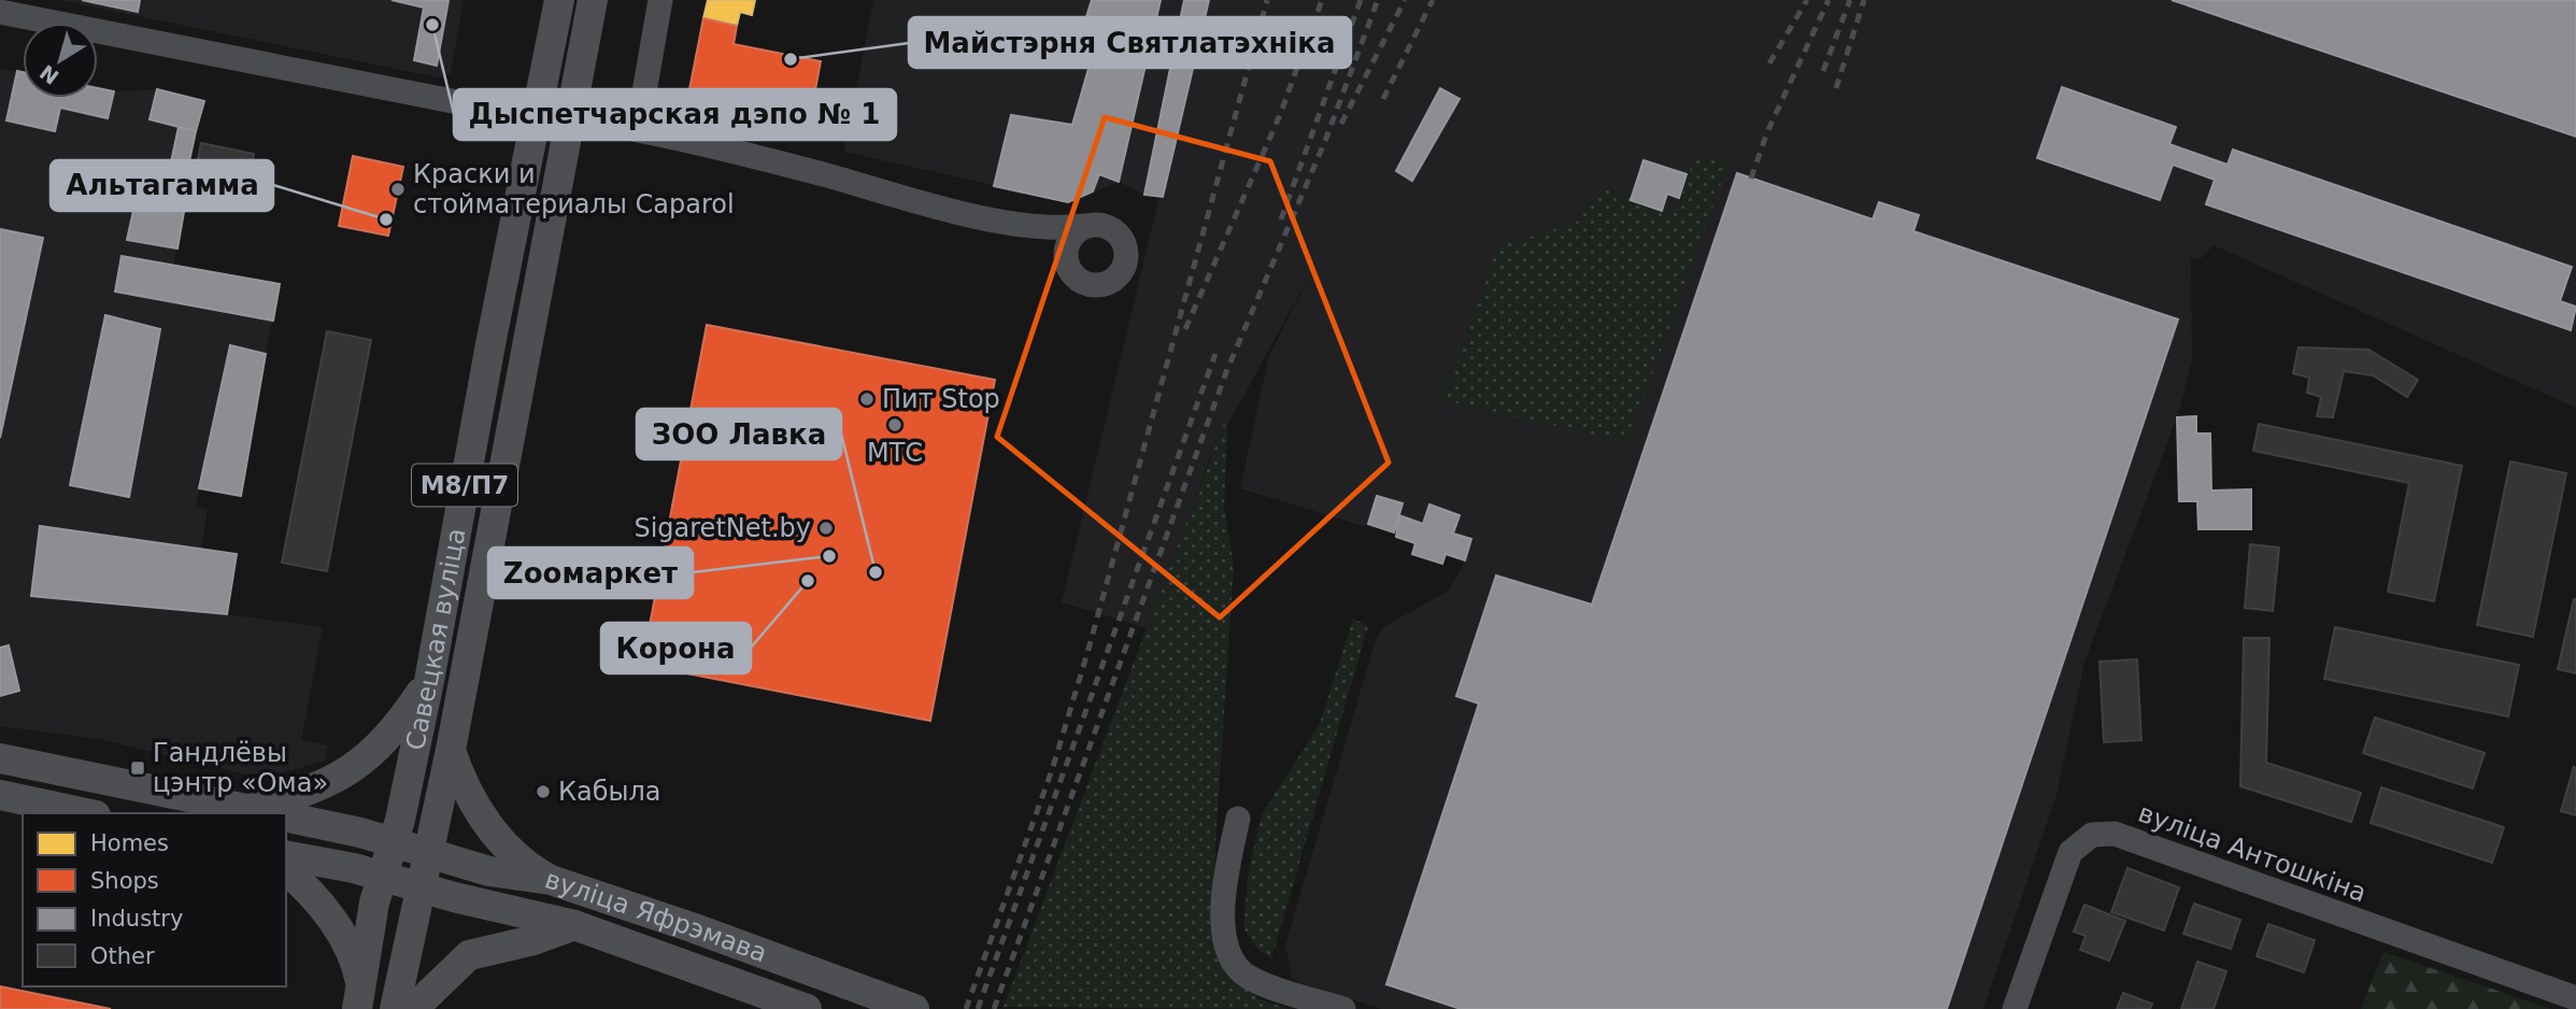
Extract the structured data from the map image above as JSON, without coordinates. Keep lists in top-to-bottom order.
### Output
{
  "streets": {
    "main road": ["М8/П7", "Савецкая вуліца", "вуліца Яфрэмава"],
    "street": ["вуліца Антошкіна"]
  },
  "crossings": [
    ["Савецкая вуліца", "вуліца Яфрэмава"]
  ],
  "places": {
    "other": [
      "Дыспетчарская дэпо № 1",
      "Майстэрня Святлатэхніка",
      "Краски и стойматериалы Сaparol",
      "Альтагамма",
      "Пит Stop",
      "МТС",
      "SigaretNet.by",
      "Zooмаркет",
      "ЗОО Лавка",
      "Корона",
      "Кабыла"
    ],
    "transit": ["Гандлёвы цэнтр «Ома»"]
  },
  "legend": [
    "Homes",
    "Shops",
    "Industry",
    "Other"
  ],
  "north": "bottom left"
}
